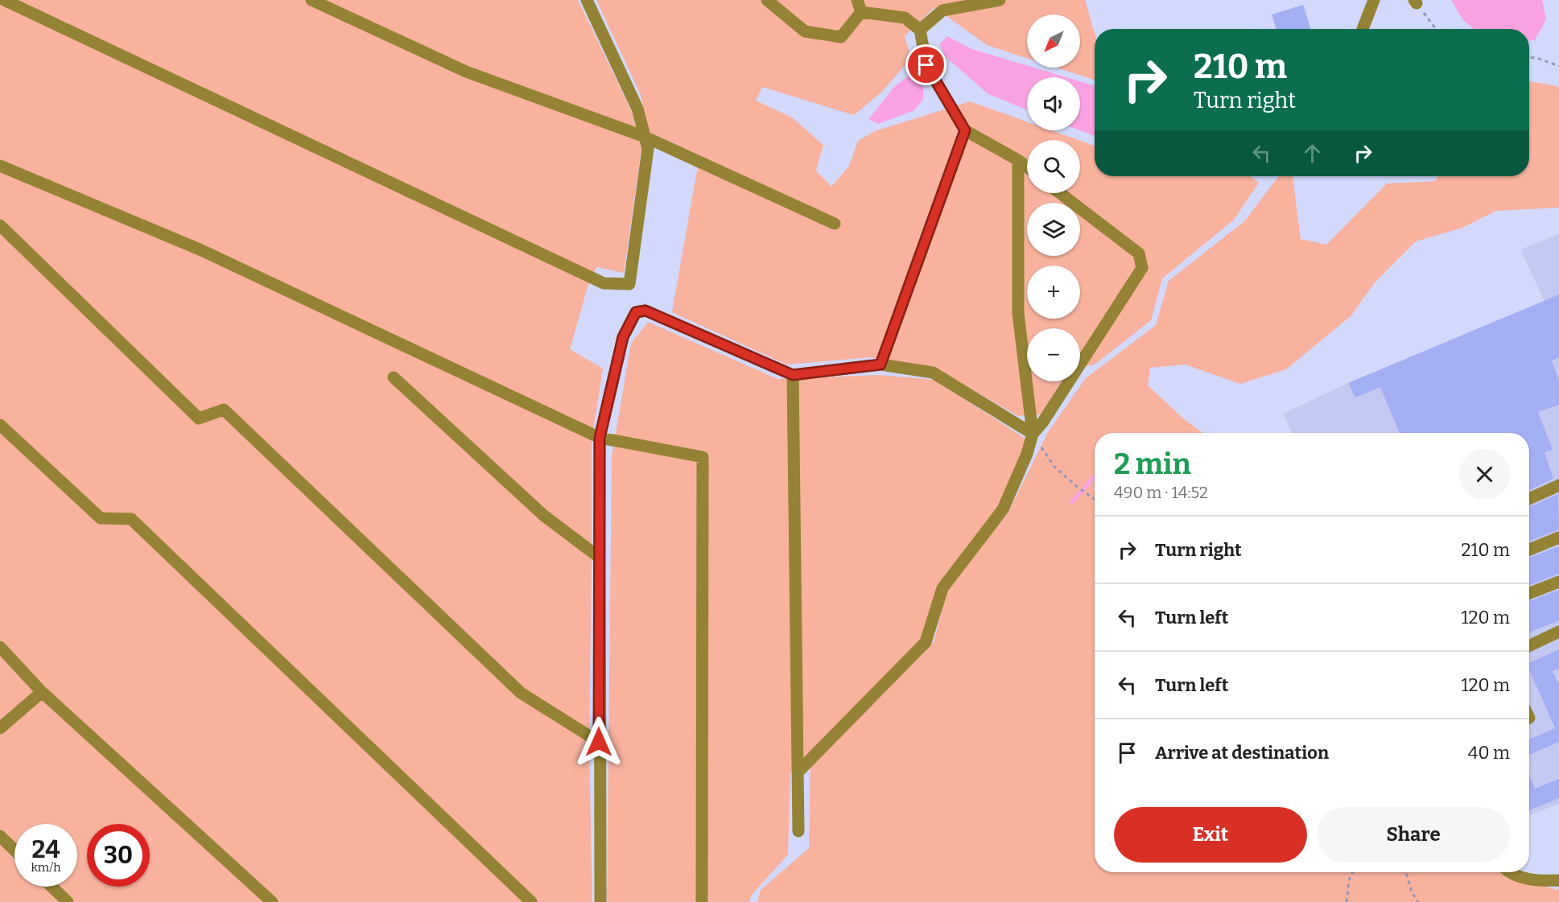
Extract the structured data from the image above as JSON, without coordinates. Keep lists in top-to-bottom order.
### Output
{
  "north": "bottom left",
  "page": {
    "map_buttons": ["+", "−"],
    "turn": ["210 m", "Turn right"],
    "heading": ["2 min", "490 m · 14:52"],
    "list": [
      {
        "name": "Turn right",
        "value": "210 m"
      },
      {
        "name": "Turn left",
        "value": "120 m"
      },
      {
        "name": "Turn left",
        "value": "120 m"
      },
      {
        "name": "Arrive at destination",
        "value": "40 m"
      }
    ],
    "buttons": ["Exit", "Share"],
    "speed": "24 km/h",
    "limit": "30"
  }
}
